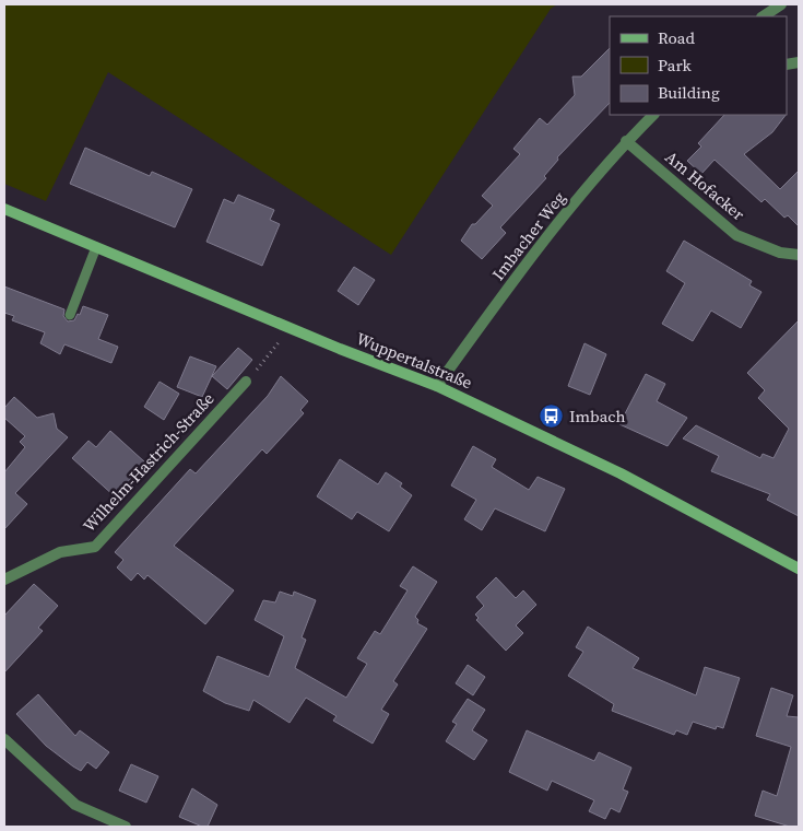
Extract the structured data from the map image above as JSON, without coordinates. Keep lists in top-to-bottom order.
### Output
{
  "streets": {
    "main road": ["Wuppertalstraße"],
    "street": ["Am Hofacker", "Imbacher Weg", "Wilhelm-Hastrich-Straße"]
  },
  "crossings": [
    ["Am Hofacker", "Imbacher Weg"],
    ["Imbacher Weg", "Wuppertalstraße"]
  ],
  "places": {
    "bus stop": ["Imbach"]
  },
  "legend": ["Road", "Park", "Building"]
}
